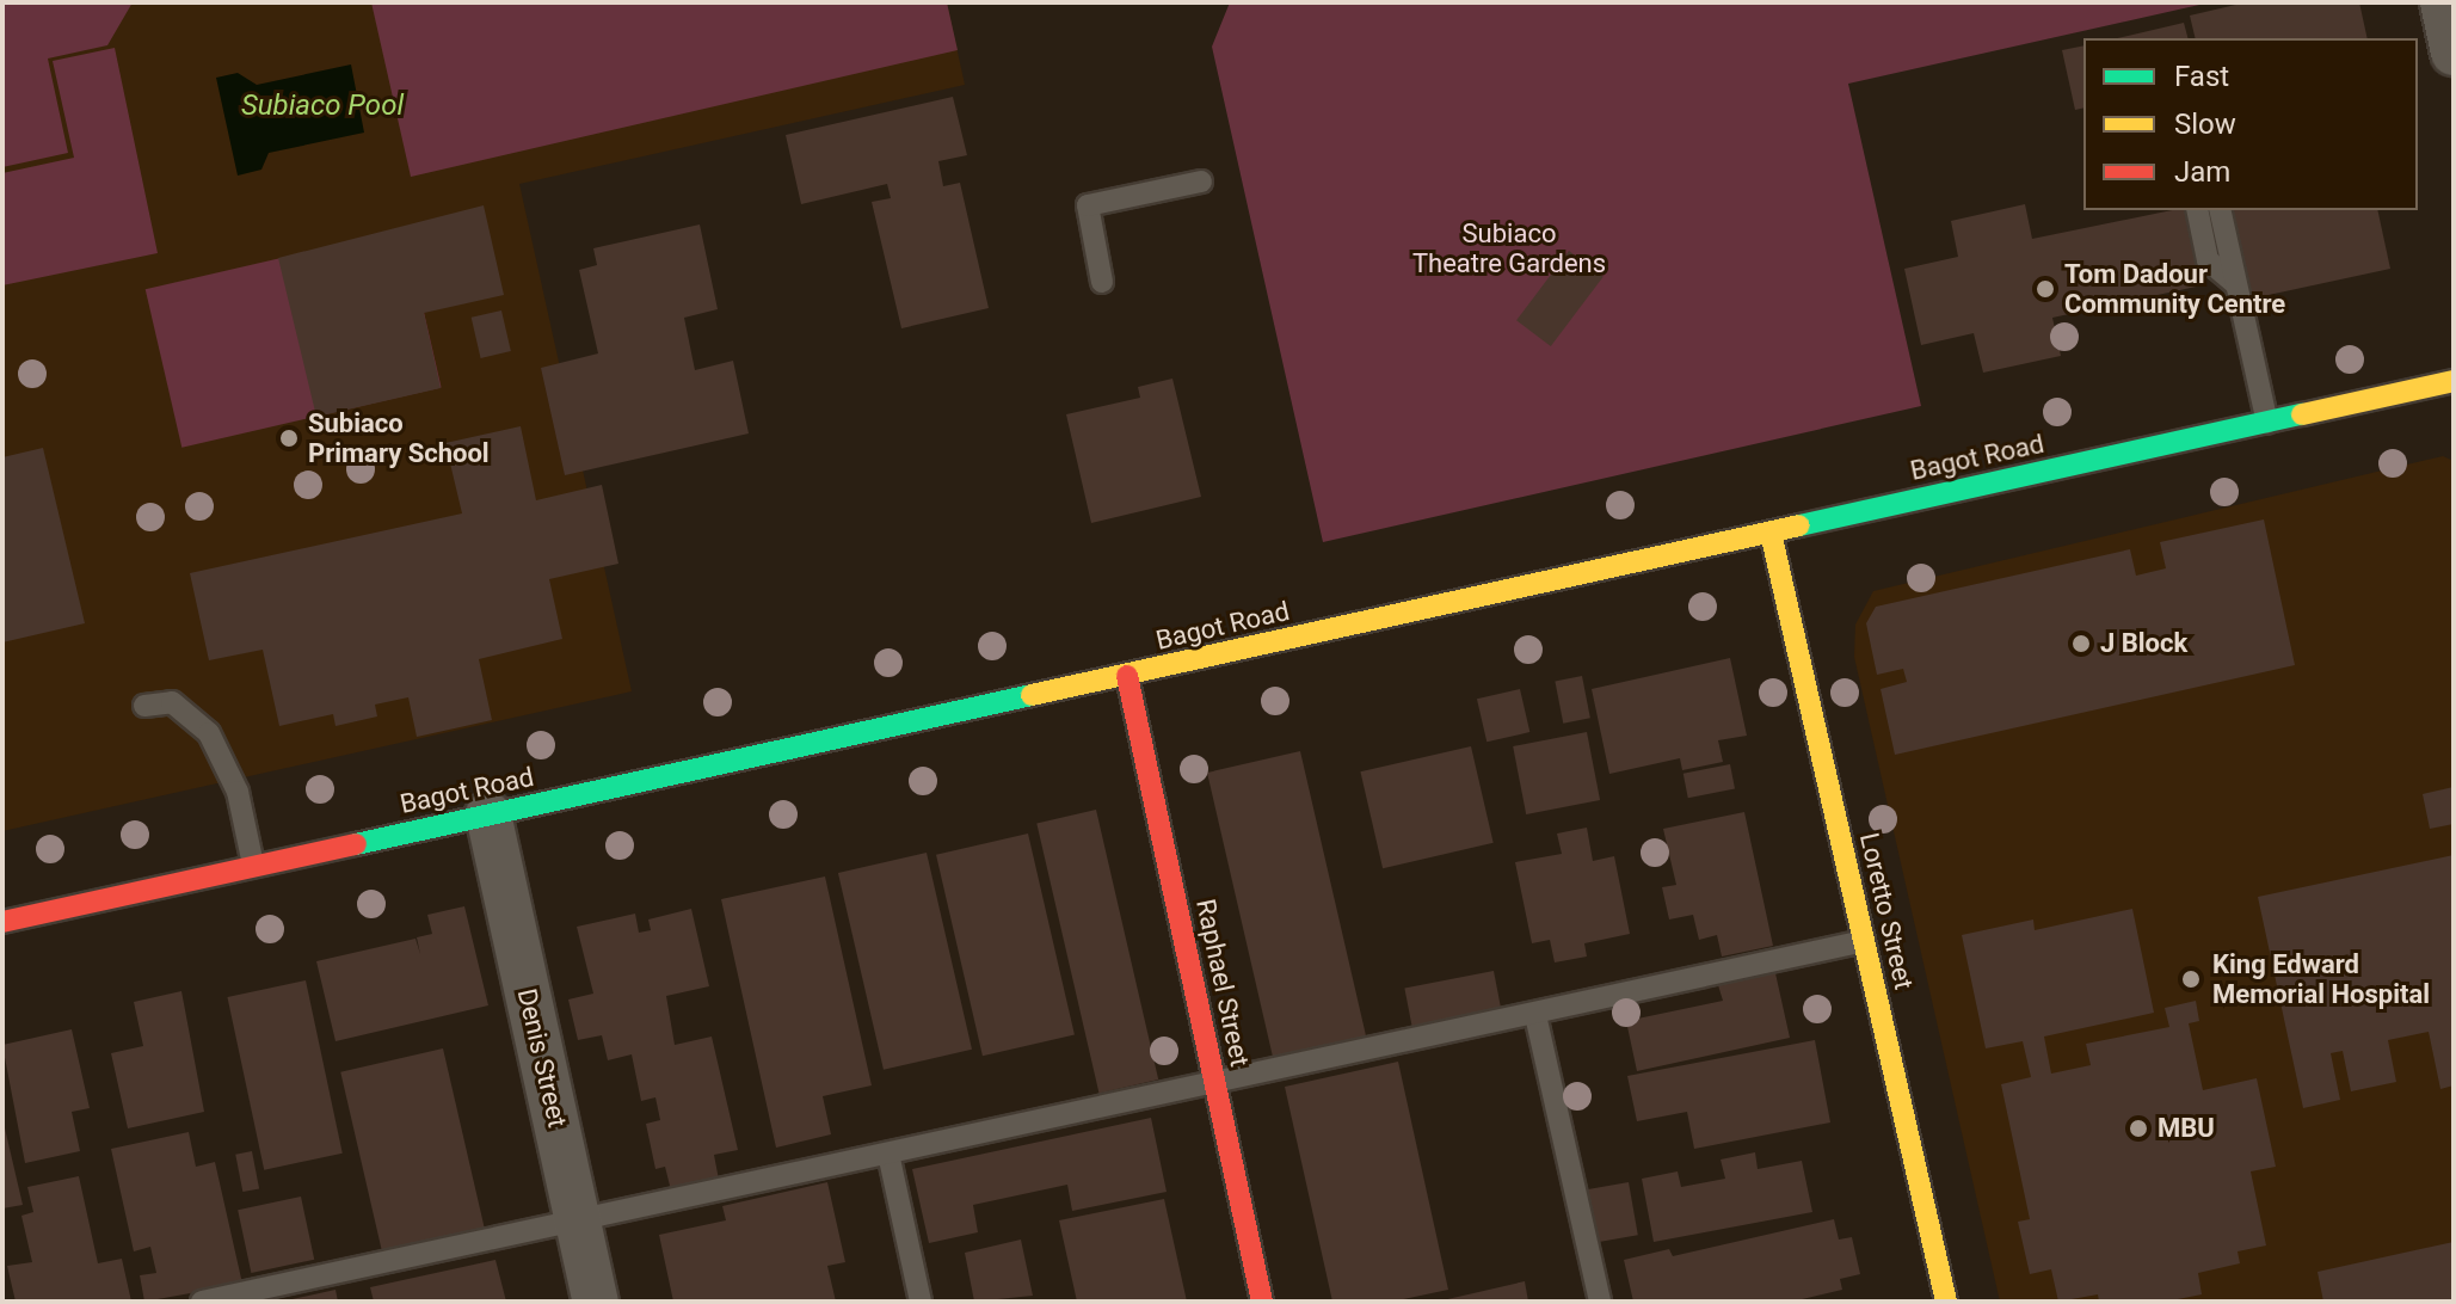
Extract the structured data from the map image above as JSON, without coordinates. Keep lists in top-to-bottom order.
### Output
{
  "streets": {
    "main road": ["Bagot Road", "Loretto Street", "Raphael Street"],
    "street": ["Denis Street"]
  },
  "crossings": [
    ["Bagot Road", "Loretto Street"],
    ["Bagot Road", "Raphael Street"],
    ["Bagot Road", "Denis Street"]
  ],
  "water": ["Subiaco Pool"],
  "parks": ["Subiaco Theatre Gardens"],
  "places": [
    "Tom Dadour Community Centre",
    "Subiaco Primary School",
    "J Block",
    "King Edward Memorial Hospital",
    "MBU"
  ],
  "legend": ["Fast", "Slow", "Jam"]
}
